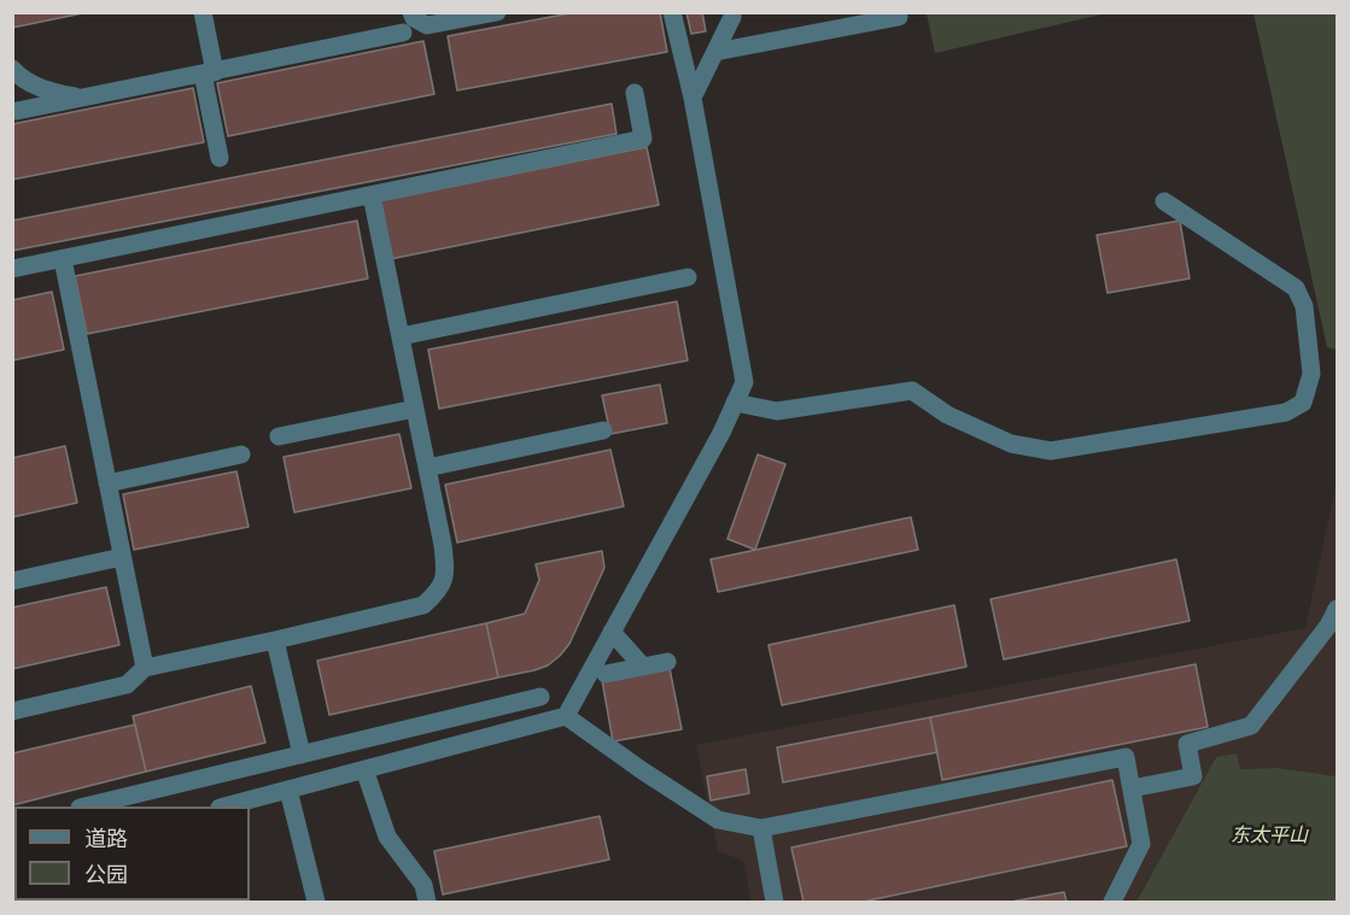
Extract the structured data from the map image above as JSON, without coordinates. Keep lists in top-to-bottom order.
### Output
{
  "parks": ["东太平山"],
  "legend": ["道路", "公园"]
}
